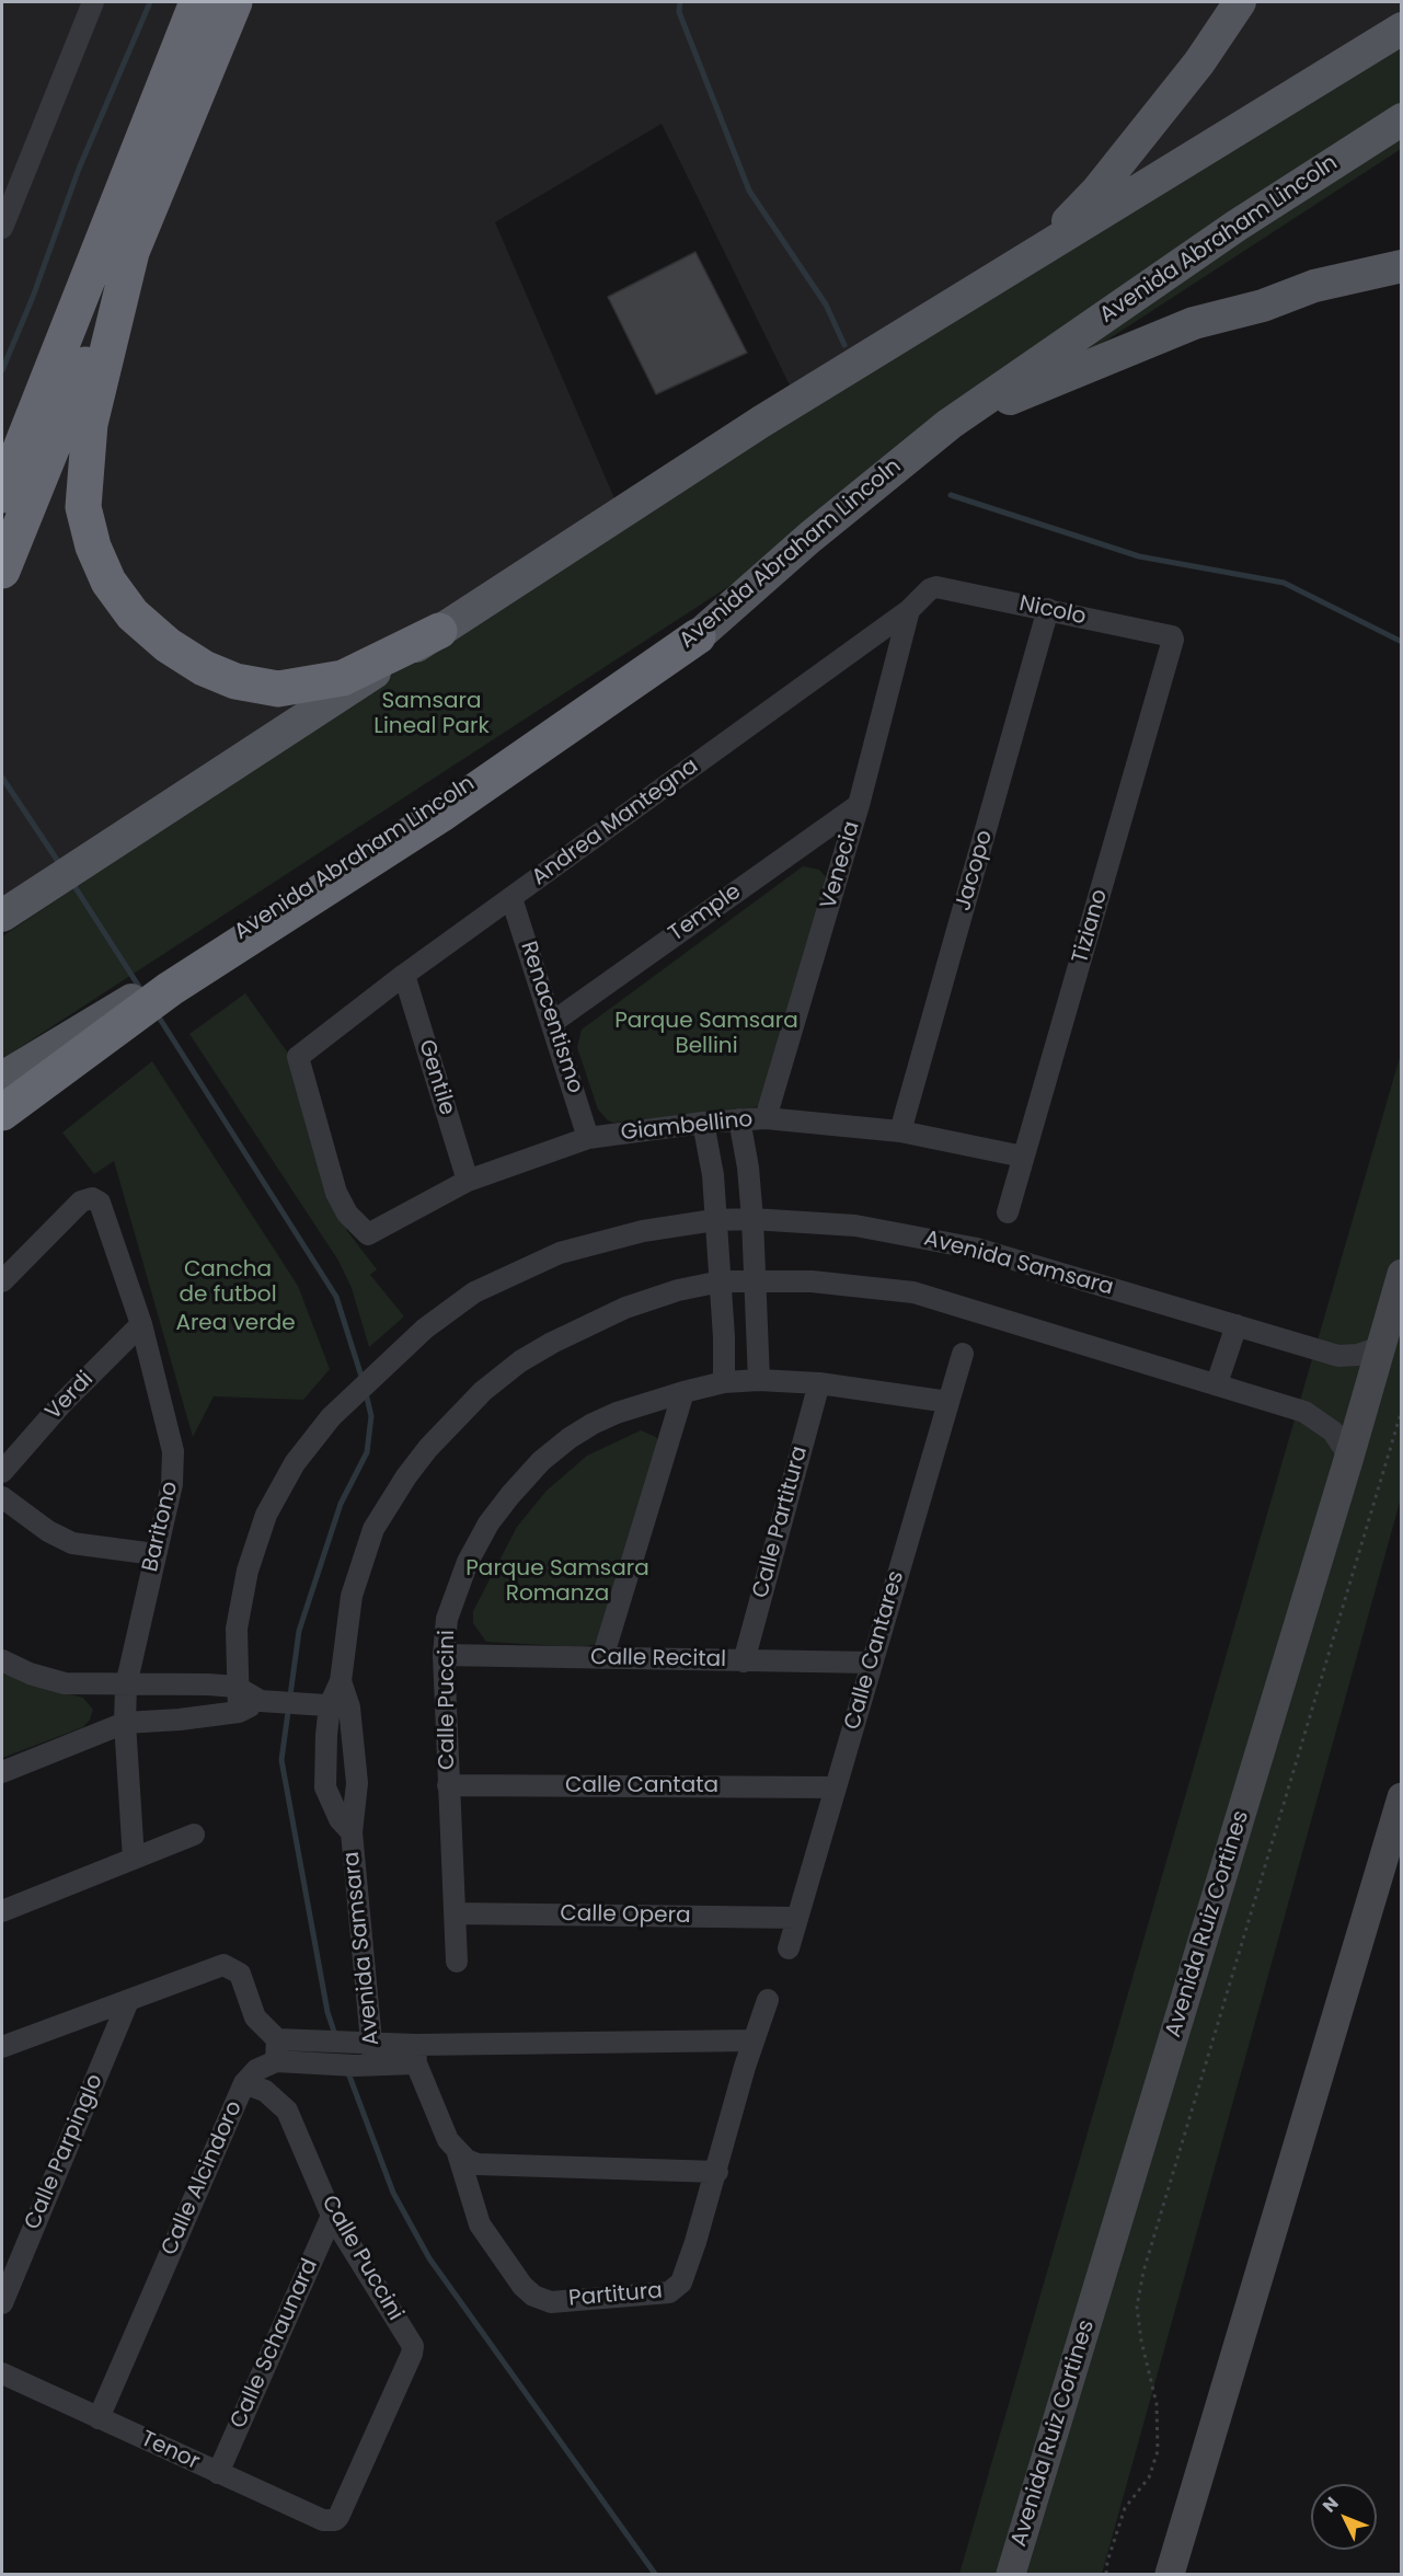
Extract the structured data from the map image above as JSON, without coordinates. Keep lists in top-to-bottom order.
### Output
{
  "streets": {
    "main road": ["Avenida Abraham Lincoln", "Avenida Ruiz Cortines"],
    "street": [
      "Nicolo",
      "Andrea Mantegna",
      "Venecia",
      "Jacopo",
      "Temple",
      "Tiziano",
      "Renacentismo",
      "Gentile",
      "Giambellino",
      "Avenida Samsara",
      "Verdi",
      "Calle Partitura",
      "Baritono",
      "Calle Cantares",
      "Calle Recital",
      "Calle Puccini",
      "Calle Cantata",
      "Calle Opera",
      "Calle Parpinglo",
      "Calle Alcindoro",
      "Partitura",
      "Calle Schaunard",
      "Tenor"
    ]
  },
  "crossings": [
    ["Nicolo", "Andrea Mantegna"],
    ["Nicolo", "Jacopo"],
    ["Nicolo", "Tiziano"],
    ["Andrea Mantegna", "Venecia"],
    ["Andrea Mantegna", "Renacentismo"],
    ["Andrea Mantegna", "Gentile"],
    ["Andrea Mantegna", "Giambellino"],
    ["Venecia", "Temple"],
    ["Venecia", "Giambellino"],
    ["Jacopo", "Giambellino"],
    ["Temple", "Renacentismo"],
    ["Tiziano", "Giambellino"],
    ["Renacentismo", "Giambellino"],
    ["Gentile", "Giambellino"],
    ["Avenida Samsara", "Avenida Ruiz Cortines"],
    ["Verdi", "Baritono"],
    ["Calle Partitura", "Calle Recital"],
    ["Calle Partitura", "Calle Puccini"],
    ["Calle Cantares", "Calle Recital"],
    ["Calle Cantares", "Calle Puccini"],
    ["Calle Cantares", "Calle Cantata"],
    ["Calle Cantares", "Calle Opera"],
    ["Calle Recital", "Calle Puccini"],
    ["Calle Puccini", "Calle Cantata"],
    ["Calle Puccini", "Calle Opera"],
    ["Calle Puccini", "Calle Alcindoro"],
    ["Calle Puccini", "Calle Schaunard"],
    ["Calle Puccini", "Tenor"],
    ["Calle Alcindoro", "Tenor"],
    ["Calle Schaunard", "Tenor"]
  ],
  "parks": [
    "Samsara Lineal Park",
    "Parque Samsara Bellini",
    "Cancha de futbol",
    "Area verde",
    "Parque Samsara Romanza"
  ],
  "north": "top left"
}
